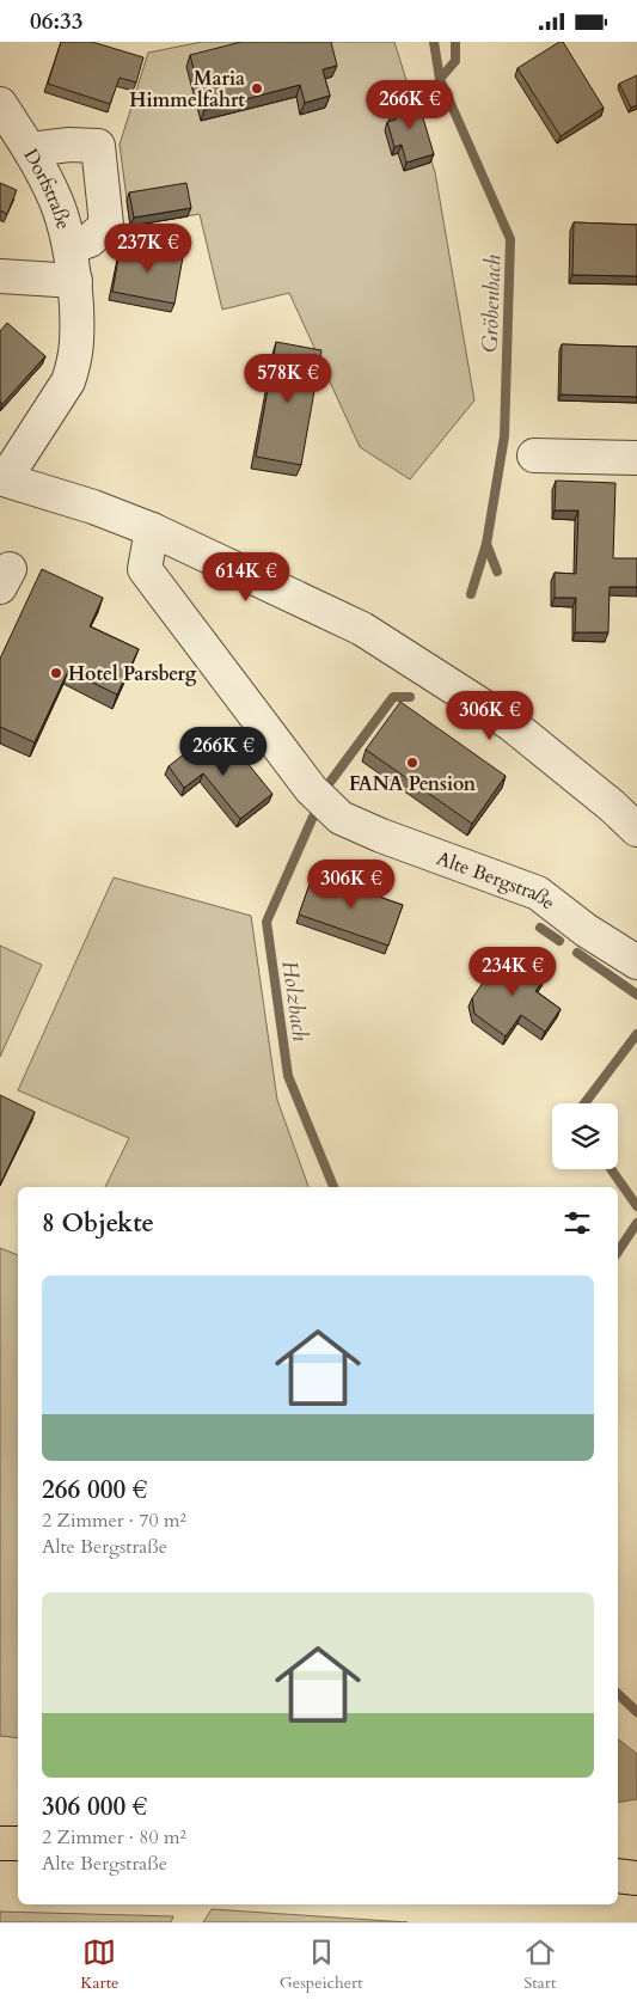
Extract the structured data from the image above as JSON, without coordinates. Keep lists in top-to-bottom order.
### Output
{
  "streets": {
    "street": ["Dorfstraße", "Alte Bergstraße"]
  },
  "water": ["Gröbenbach", "Holzbach"],
  "places": ["Maria Himmelfahrt", "Hotel Parsberg", "FANA Pension"],
  "page": {
    "status": "06:33",
    "price": [
      "266K €",
      "237K €",
      "578K €",
      "614K €",
      "306K €",
      "266K €",
      "306K €",
      "234K €"
    ],
    "heading": "8 Objekte",
    "list": [
      {
        "name": "266 000 €",
        "note": "2 Zimmer · 70 m² · Alte Bergstraße"
      },
      {
        "name": "306 000 €",
        "note": "2 Zimmer · 80 m² · Alte Bergstraße"
      }
    ],
    "tabs": ["Karte", "Gespeichert", "Start"]
  }
}
